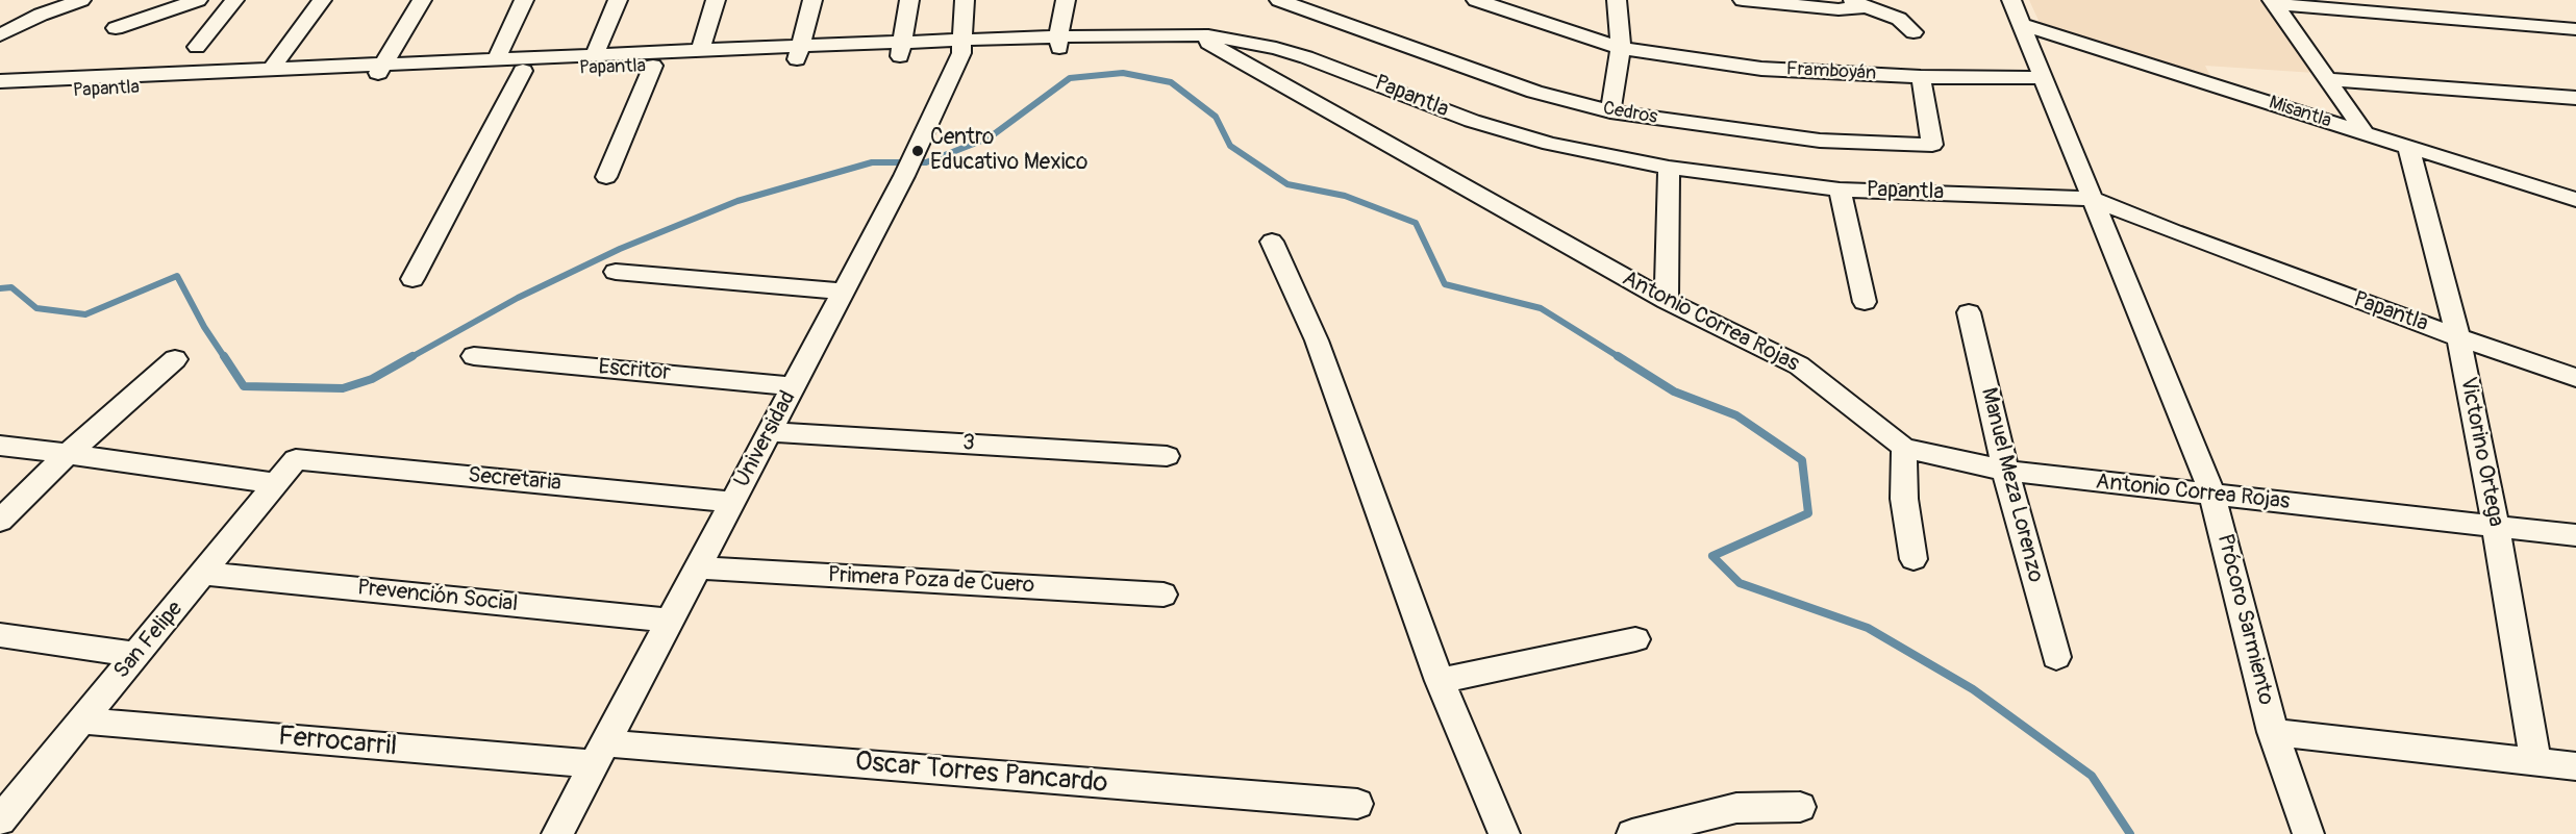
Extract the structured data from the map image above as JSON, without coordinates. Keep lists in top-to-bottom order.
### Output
{
  "streets": {
    "street": [
      "Papantla",
      "Framboyán",
      "Misantla",
      "Cedros",
      "Antonio Correa Rojas",
      "Escritor",
      "Universidad",
      "3",
      "Victorino Ortega",
      "Secretaria",
      "Manuel Meza Lorenzo",
      "Primera Poza de Cuero",
      "Prevención Social",
      "Prócoro Sarmiento",
      "San Felipe",
      "Ferrocarril",
      "Oscar Torres Pancardo"
    ]
  },
  "crossings": [
    ["Papantla", "Antonio Correa Rojas"],
    ["Papantla", "Universidad"],
    ["Papantla", "Victorino Ortega"],
    ["Papantla", "Prócoro Sarmiento"],
    ["Framboyán", "Cedros"],
    ["Framboyán", "Prócoro Sarmiento"],
    ["Misantla", "Victorino Ortega"],
    ["Misantla", "Prócoro Sarmiento"],
    ["Antonio Correa Rojas", "Victorino Ortega"],
    ["Antonio Correa Rojas", "Manuel Meza Lorenzo"],
    ["Antonio Correa Rojas", "Prócoro Sarmiento"],
    ["Escritor", "Universidad"],
    ["Universidad", "3"],
    ["Universidad", "Secretaria"],
    ["Universidad", "Primera Poza de Cuero"],
    ["Universidad", "Prevención Social"],
    ["Universidad", "Ferrocarril"],
    ["Universidad", "Oscar Torres Pancardo"],
    ["Secretaria", "San Felipe"],
    ["Prevención Social", "San Felipe"],
    ["San Felipe", "Ferrocarril"],
    ["Ferrocarril", "Oscar Torres Pancardo"]
  ],
  "places": ["Centro Educativo Mexico"]
}
